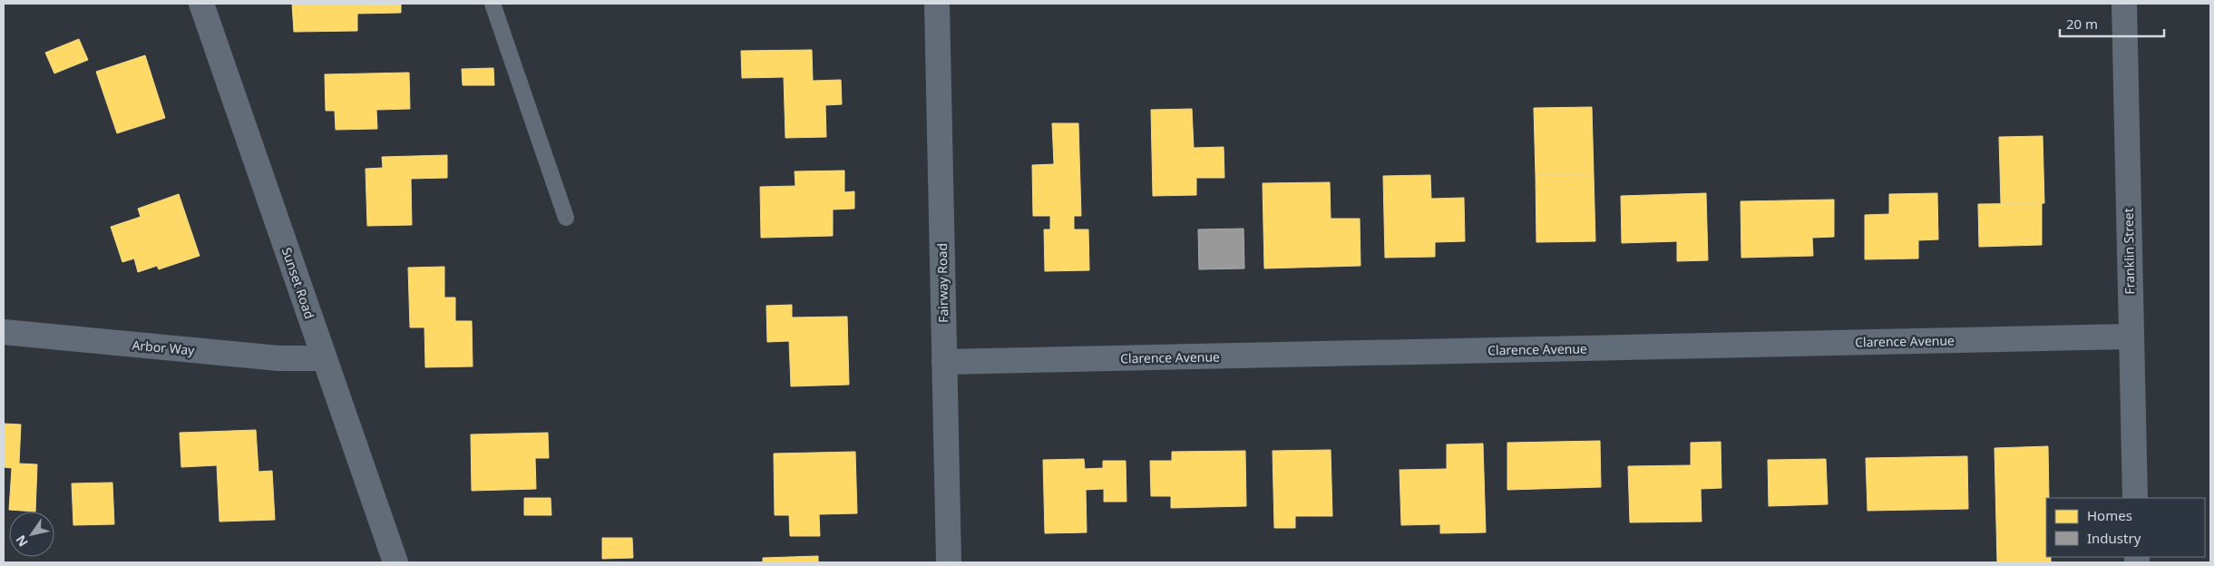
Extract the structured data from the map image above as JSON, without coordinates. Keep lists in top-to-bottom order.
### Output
{
  "streets": {
    "street": [
      "Franklin Street",
      "Sunset Road",
      "Fairway Road",
      "Clarence Avenue",
      "Arbor Way"
    ]
  },
  "crossings": [
    ["Franklin Street", "Clarence Avenue"],
    ["Sunset Road", "Arbor Way"],
    ["Fairway Road", "Clarence Avenue"]
  ],
  "legend": ["Homes", "Industry"],
  "scale_bar": "20 m",
  "north": "bottom left"
}
